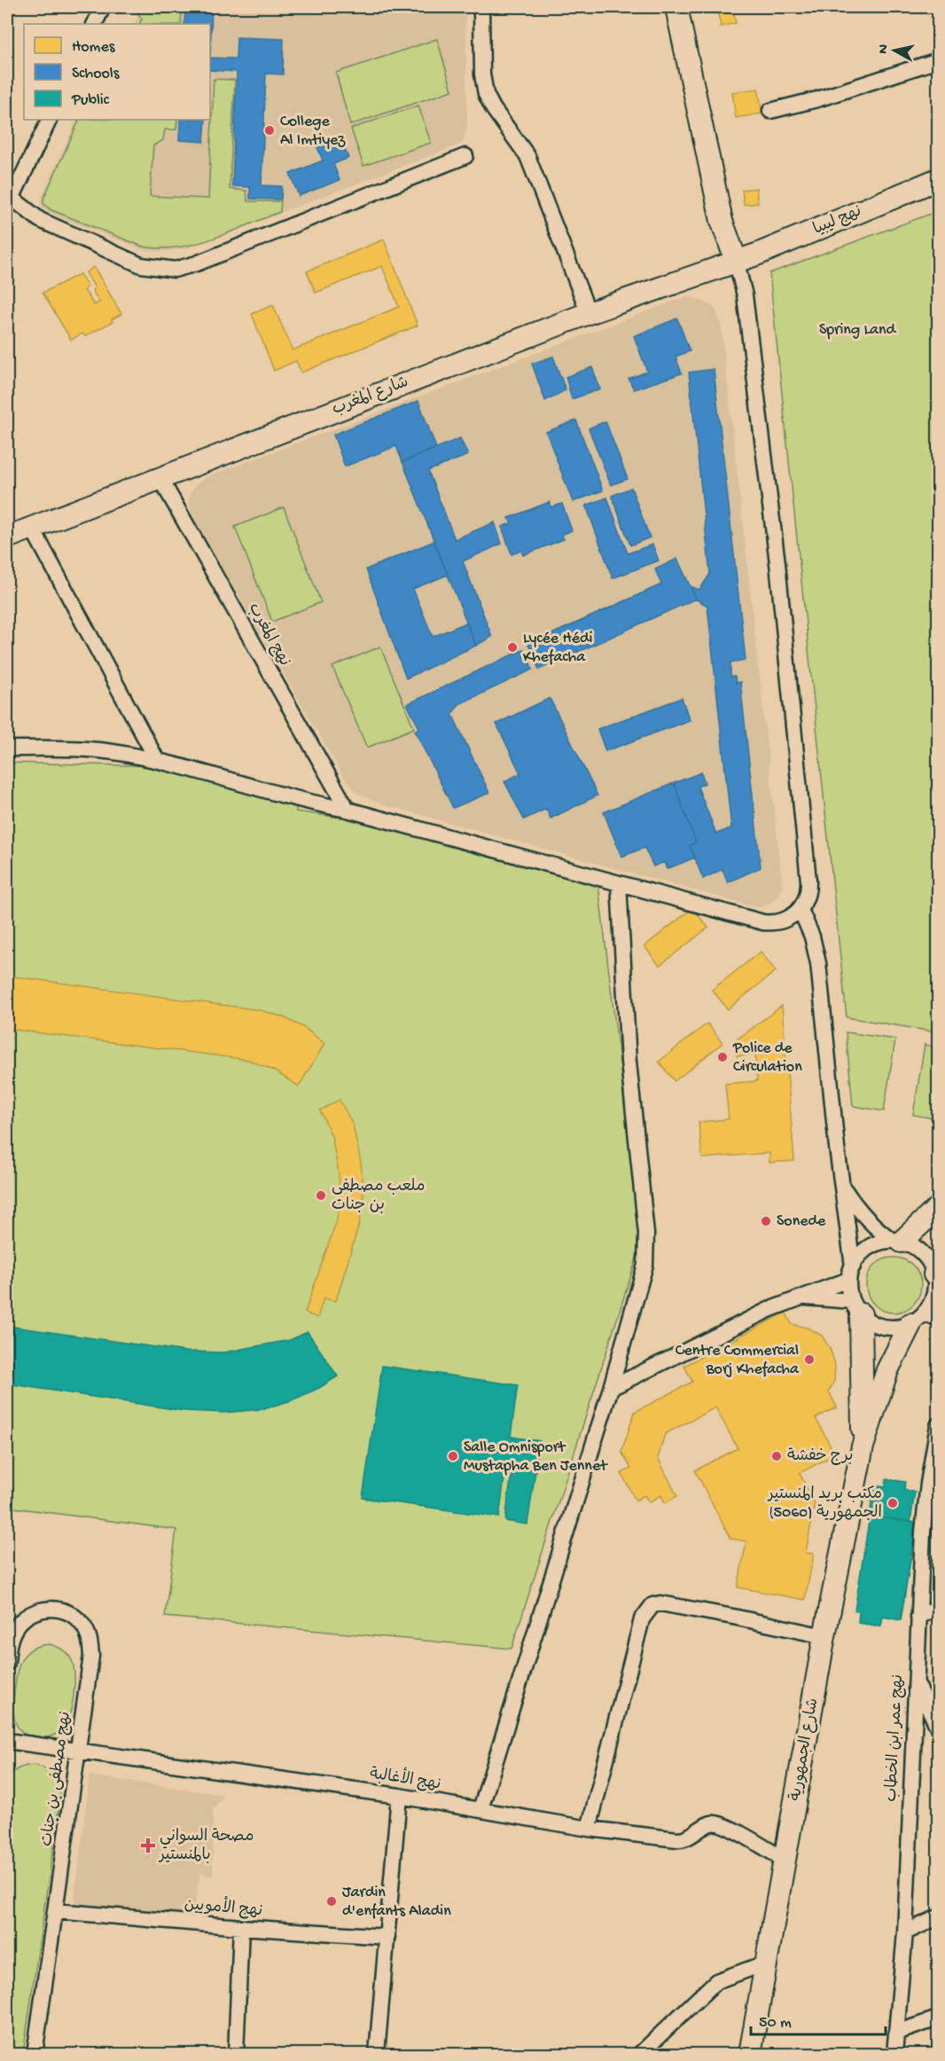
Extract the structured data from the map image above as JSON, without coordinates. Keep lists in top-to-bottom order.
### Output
{
  "streets": {
    "main road": ["نهج ليبيا", "شارع المغرب", "شارع الجمهورية"],
    "street": [
      "نهج المغرب",
      "نهج عمر ابن الخطاب",
      "نهج مصطفى بن جنات",
      "نهج الأغالبة",
      "نهج الأمويين"
    ]
  },
  "crossings": [
    ["نهج ليبيا", "شارع المغرب"],
    ["شارع المغرب", "نهج المغرب"],
    ["شارع الجمهورية", "نهج الأغالبة"],
    ["نهج مصطفى بن جنات", "نهج الأغالبة"],
    ["نهج مصطفى بن جنات", "نهج الأمويين"]
  ],
  "parks": ["Spring Land"],
  "places": {
    "other": [
      "College Al Imtiyez",
      "Lycée Hédi Khefacha",
      "Police de Circulation",
      "ملعب مصطفى بن جنات",
      "Sonede",
      "Centre Commercial Borj Khefacha",
      "Salle Omnisport Mustapha Ben Jennet",
      "برج خفشة",
      "مكتب بريد المنستير الجمهورية (5060)",
      "Jardin d'enfants Aladin"
    ],
    "health": ["مصحة السواني بالمنستير"]
  },
  "legend": ["Homes", "Schools", "Public"],
  "scale_bar": "50 m",
  "north": "left"
}
